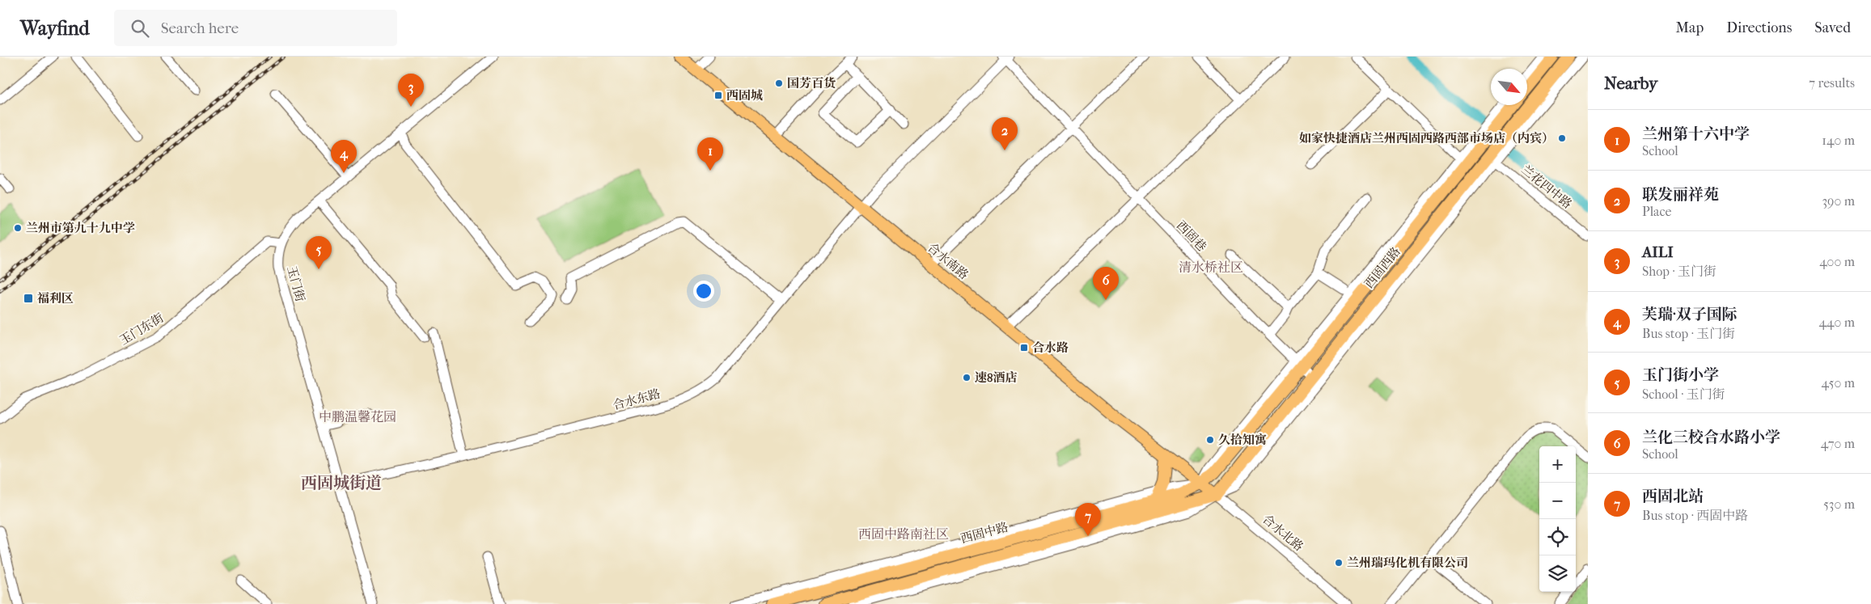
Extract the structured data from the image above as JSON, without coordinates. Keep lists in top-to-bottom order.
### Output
{
  "streets": {
    "main road": [
      "合水南路",
      "西固西路",
      "西固中路",
      "合水北路"
    ],
    "street": [
      "兰花四中路",
      "西固巷",
      "玉门街",
      "玉门东街",
      "合水东路"
    ]
  },
  "crossings": [
    ["兰花四中路", "西固西路"],
    ["西固巷", "西固西路"],
    ["西固巷", "合水东路"],
    ["合水南路", "西固西路"],
    ["合水南路", "合水东路"],
    ["合水南路", "西固中路"],
    ["合水南路", "合水北路"],
    ["西固西路", "西固中路"],
    ["西固西路", "合水北路"],
    ["玉门街", "玉门东街"],
    ["玉门街", "合水东路"],
    ["西固中路", "合水北路"]
  ],
  "districts": [
    "清水桥社区",
    "中鹏温馨花园",
    "西固城街道",
    "西固中路南社区"
  ],
  "places": {
    "other": [
      "国芳百货",
      "如家快捷酒店兰州西固西路西部市场店（内宾）",
      "兰州市第九十九中学",
      "速8酒店",
      "久拾知寓",
      "兰州瑞玛化机有限公司"
    ],
    "transit": ["西固城", "福利区", "合水路"]
  },
  "north": "bottom right",
  "page": {
    "header": "Wayfind",
    "search": "Search here",
    "nav": ["Map", "Directions", "Saved"],
    "heading": ["Nearby", "7 results"],
    "pins": [
      "3",
      "2",
      "1",
      "4",
      "5",
      "6",
      "7"
    ],
    "list": [
      {
        "mark": "1",
        "name": "兰州第十六中学",
        "note": "School",
        "value": "140 m"
      },
      {
        "mark": "2",
        "name": "联发丽祥苑",
        "note": "Place",
        "value": "390 m"
      },
      {
        "mark": "3",
        "name": "AILI",
        "note": "Shop · 玉门街",
        "value": "400 m"
      },
      {
        "mark": "4",
        "name": "芙瑞·双子国际",
        "note": "Bus stop · 玉门街",
        "value": "440 m"
      },
      {
        "mark": "5",
        "name": "玉门街小学",
        "note": "School · 玉门街",
        "value": "450 m"
      },
      {
        "mark": "6",
        "name": "兰化三校合水路小学",
        "note": "School",
        "value": "470 m"
      },
      {
        "mark": "7",
        "name": "西固北站",
        "note": "Bus stop · 西固中路",
        "value": "530 m"
      }
    ],
    "map_buttons": ["+", "−"]
  }
}
